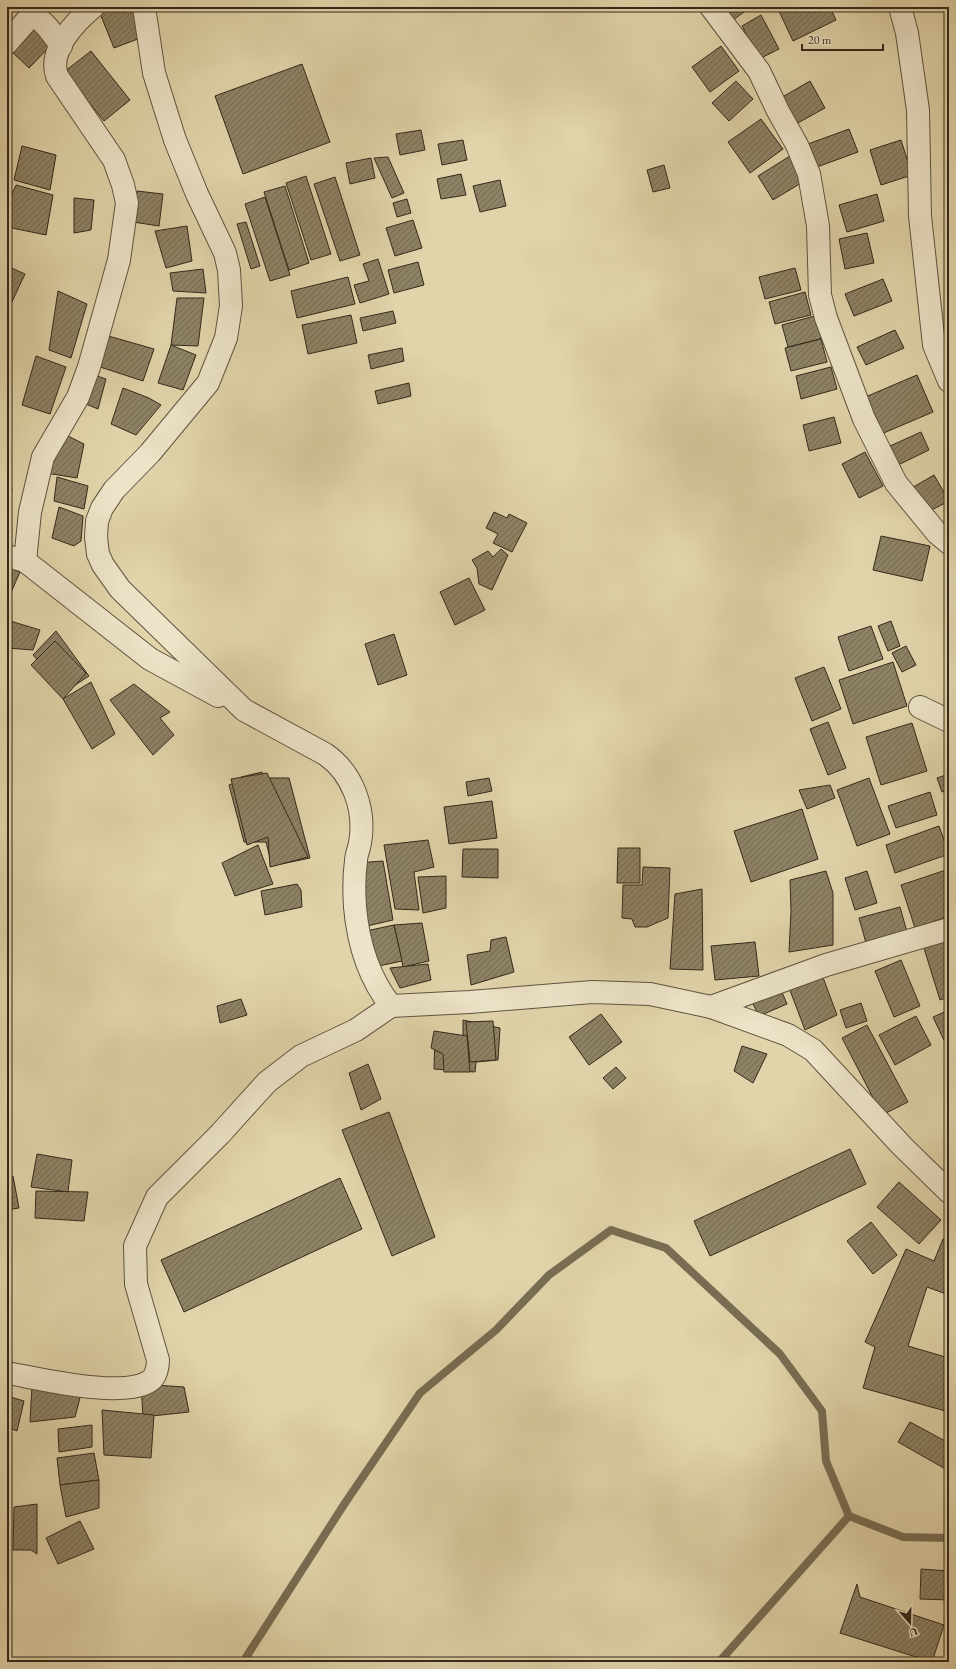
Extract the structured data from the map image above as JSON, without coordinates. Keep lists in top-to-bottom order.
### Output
{
  "scale_bar": "20 m",
  "north": "bottom"
}
